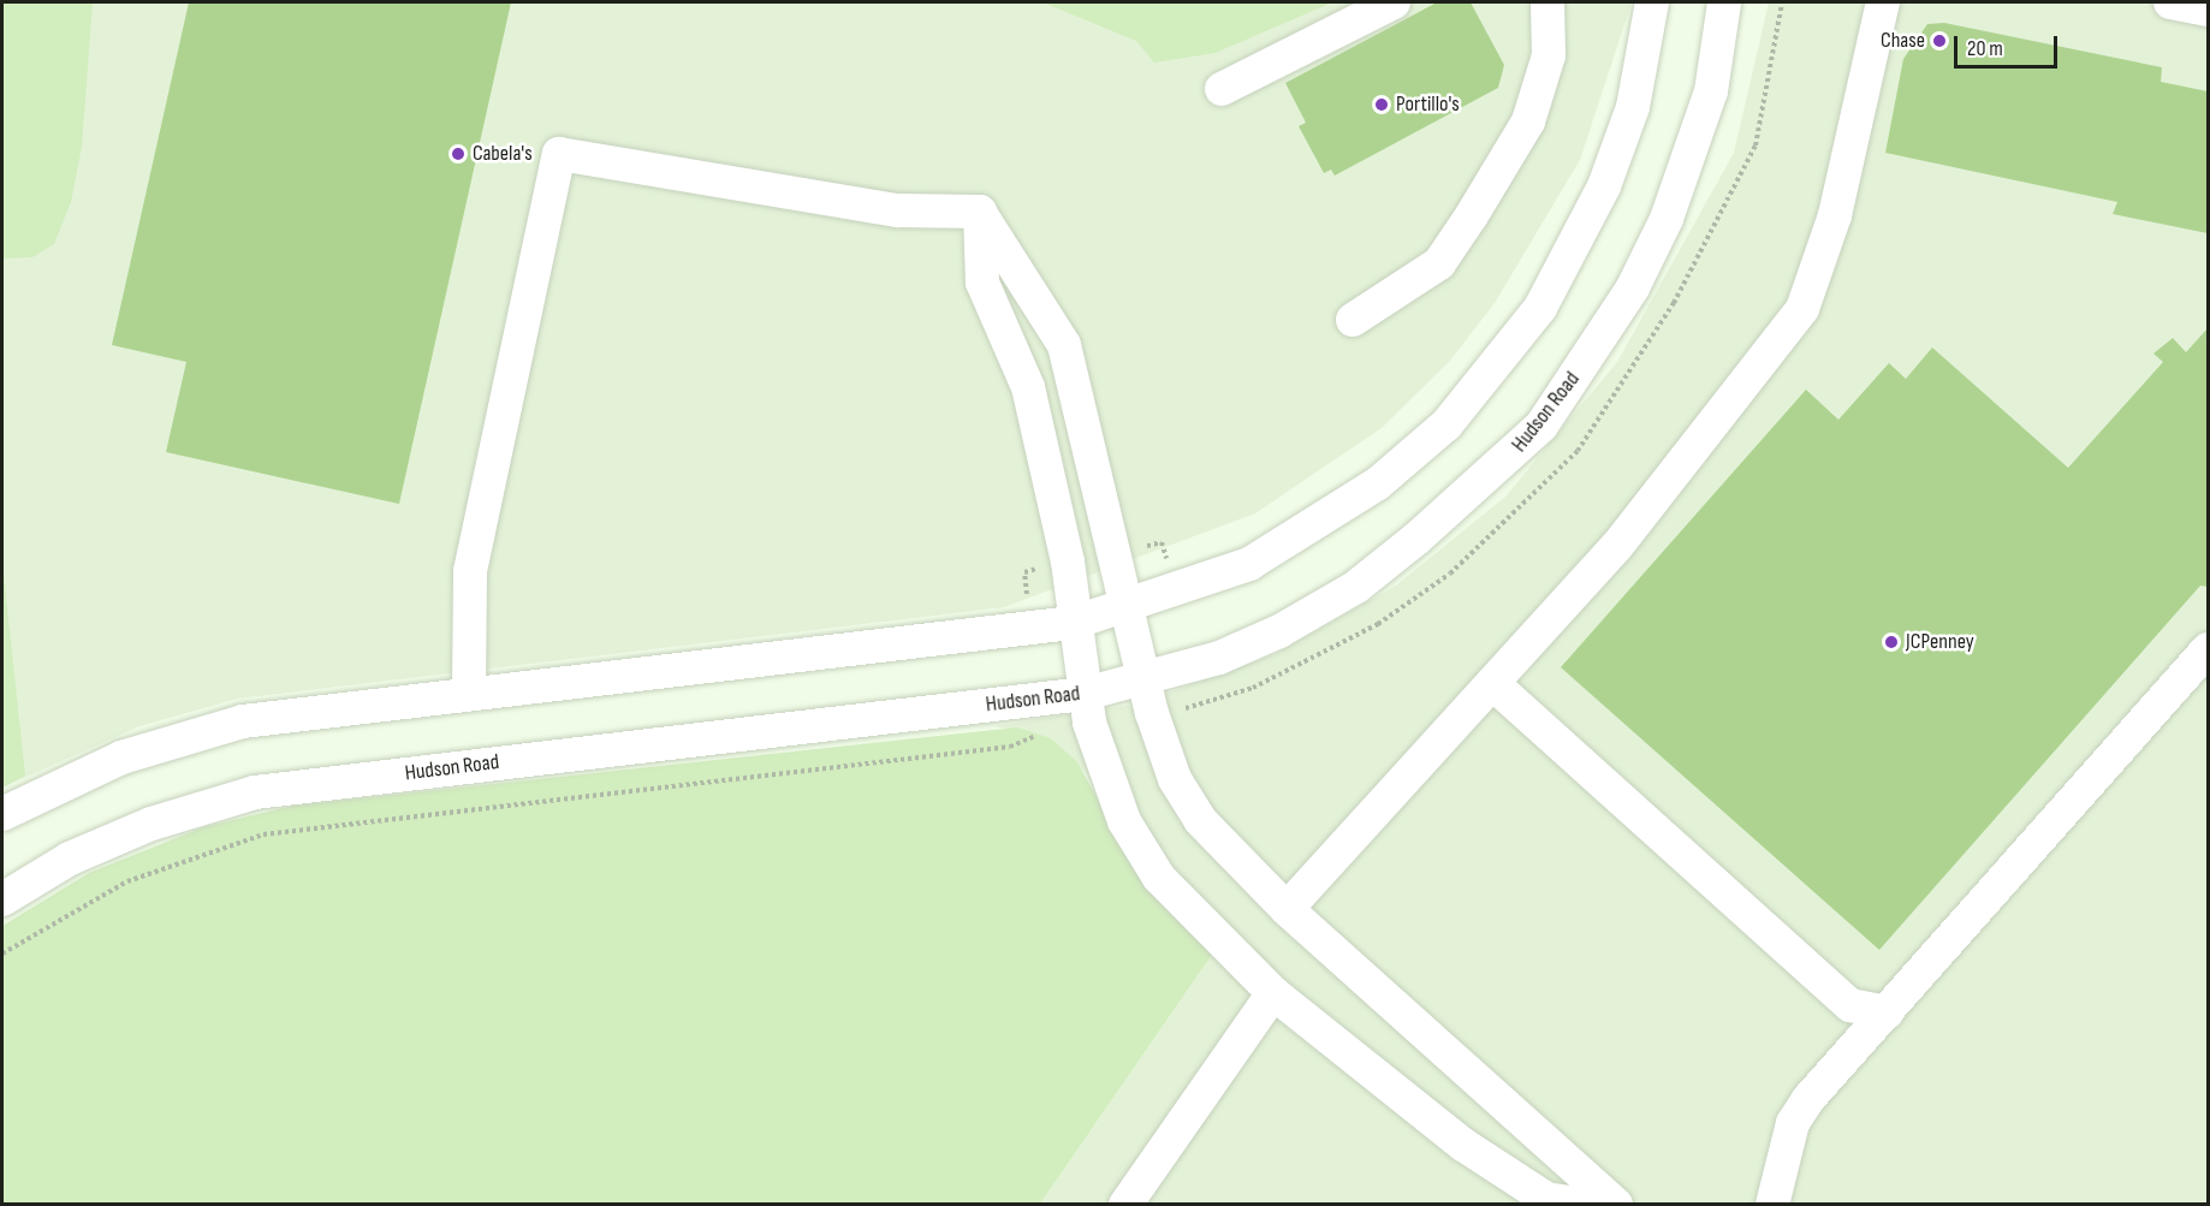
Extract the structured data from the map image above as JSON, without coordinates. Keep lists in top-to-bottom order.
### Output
{
  "streets": {
    "street": ["Hudson Road"]
  },
  "places": [
    "Chase",
    "Portillo's",
    "Cabela's",
    "JCPenney"
  ],
  "scale_bar": "20 m"
}
